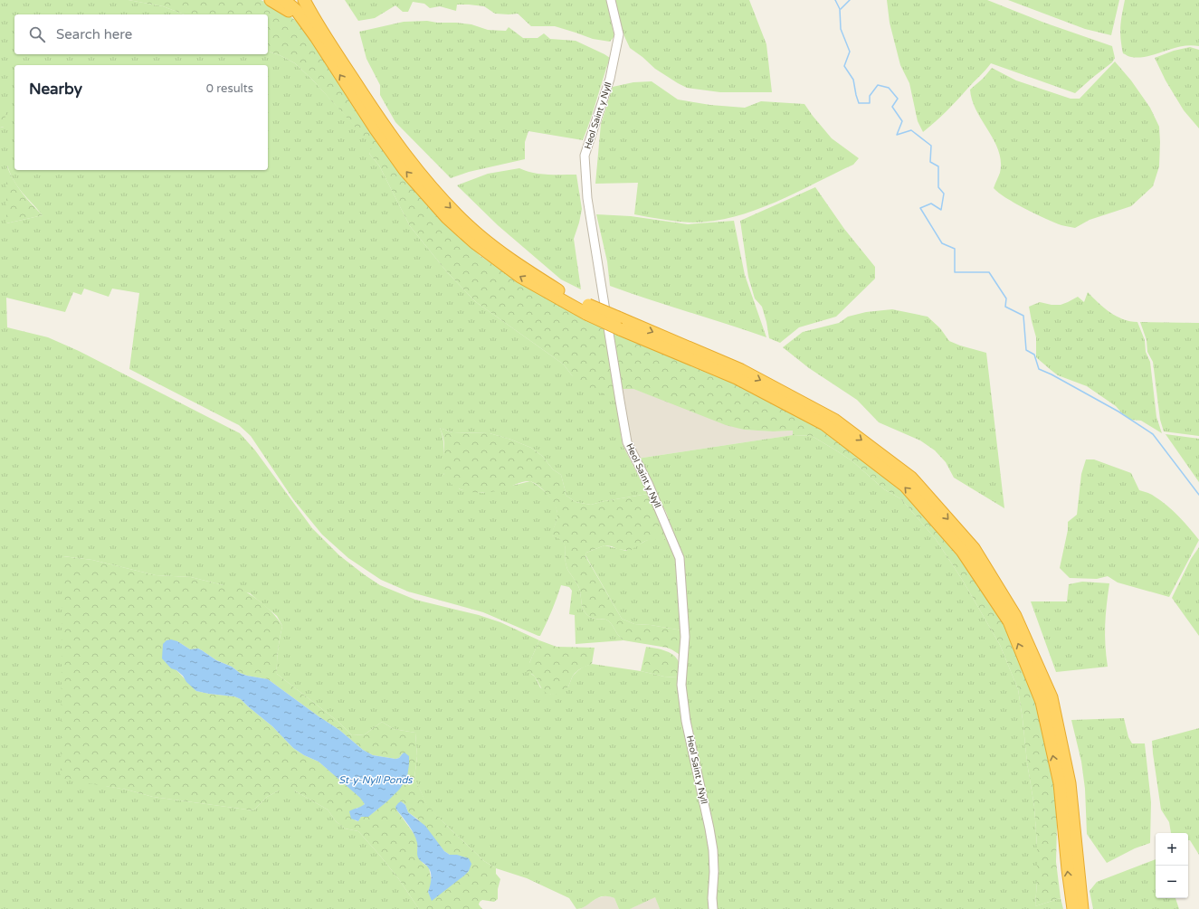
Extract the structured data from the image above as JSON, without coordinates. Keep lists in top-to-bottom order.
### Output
{
  "streets": {
    "street": ["Heol Saint y Nyll"]
  },
  "water": ["St-y-Nyll Ponds"],
  "page": {
    "search": "Search here",
    "heading": ["Nearby", "0 results"],
    "map_buttons": ["+", "−"]
  }
}
